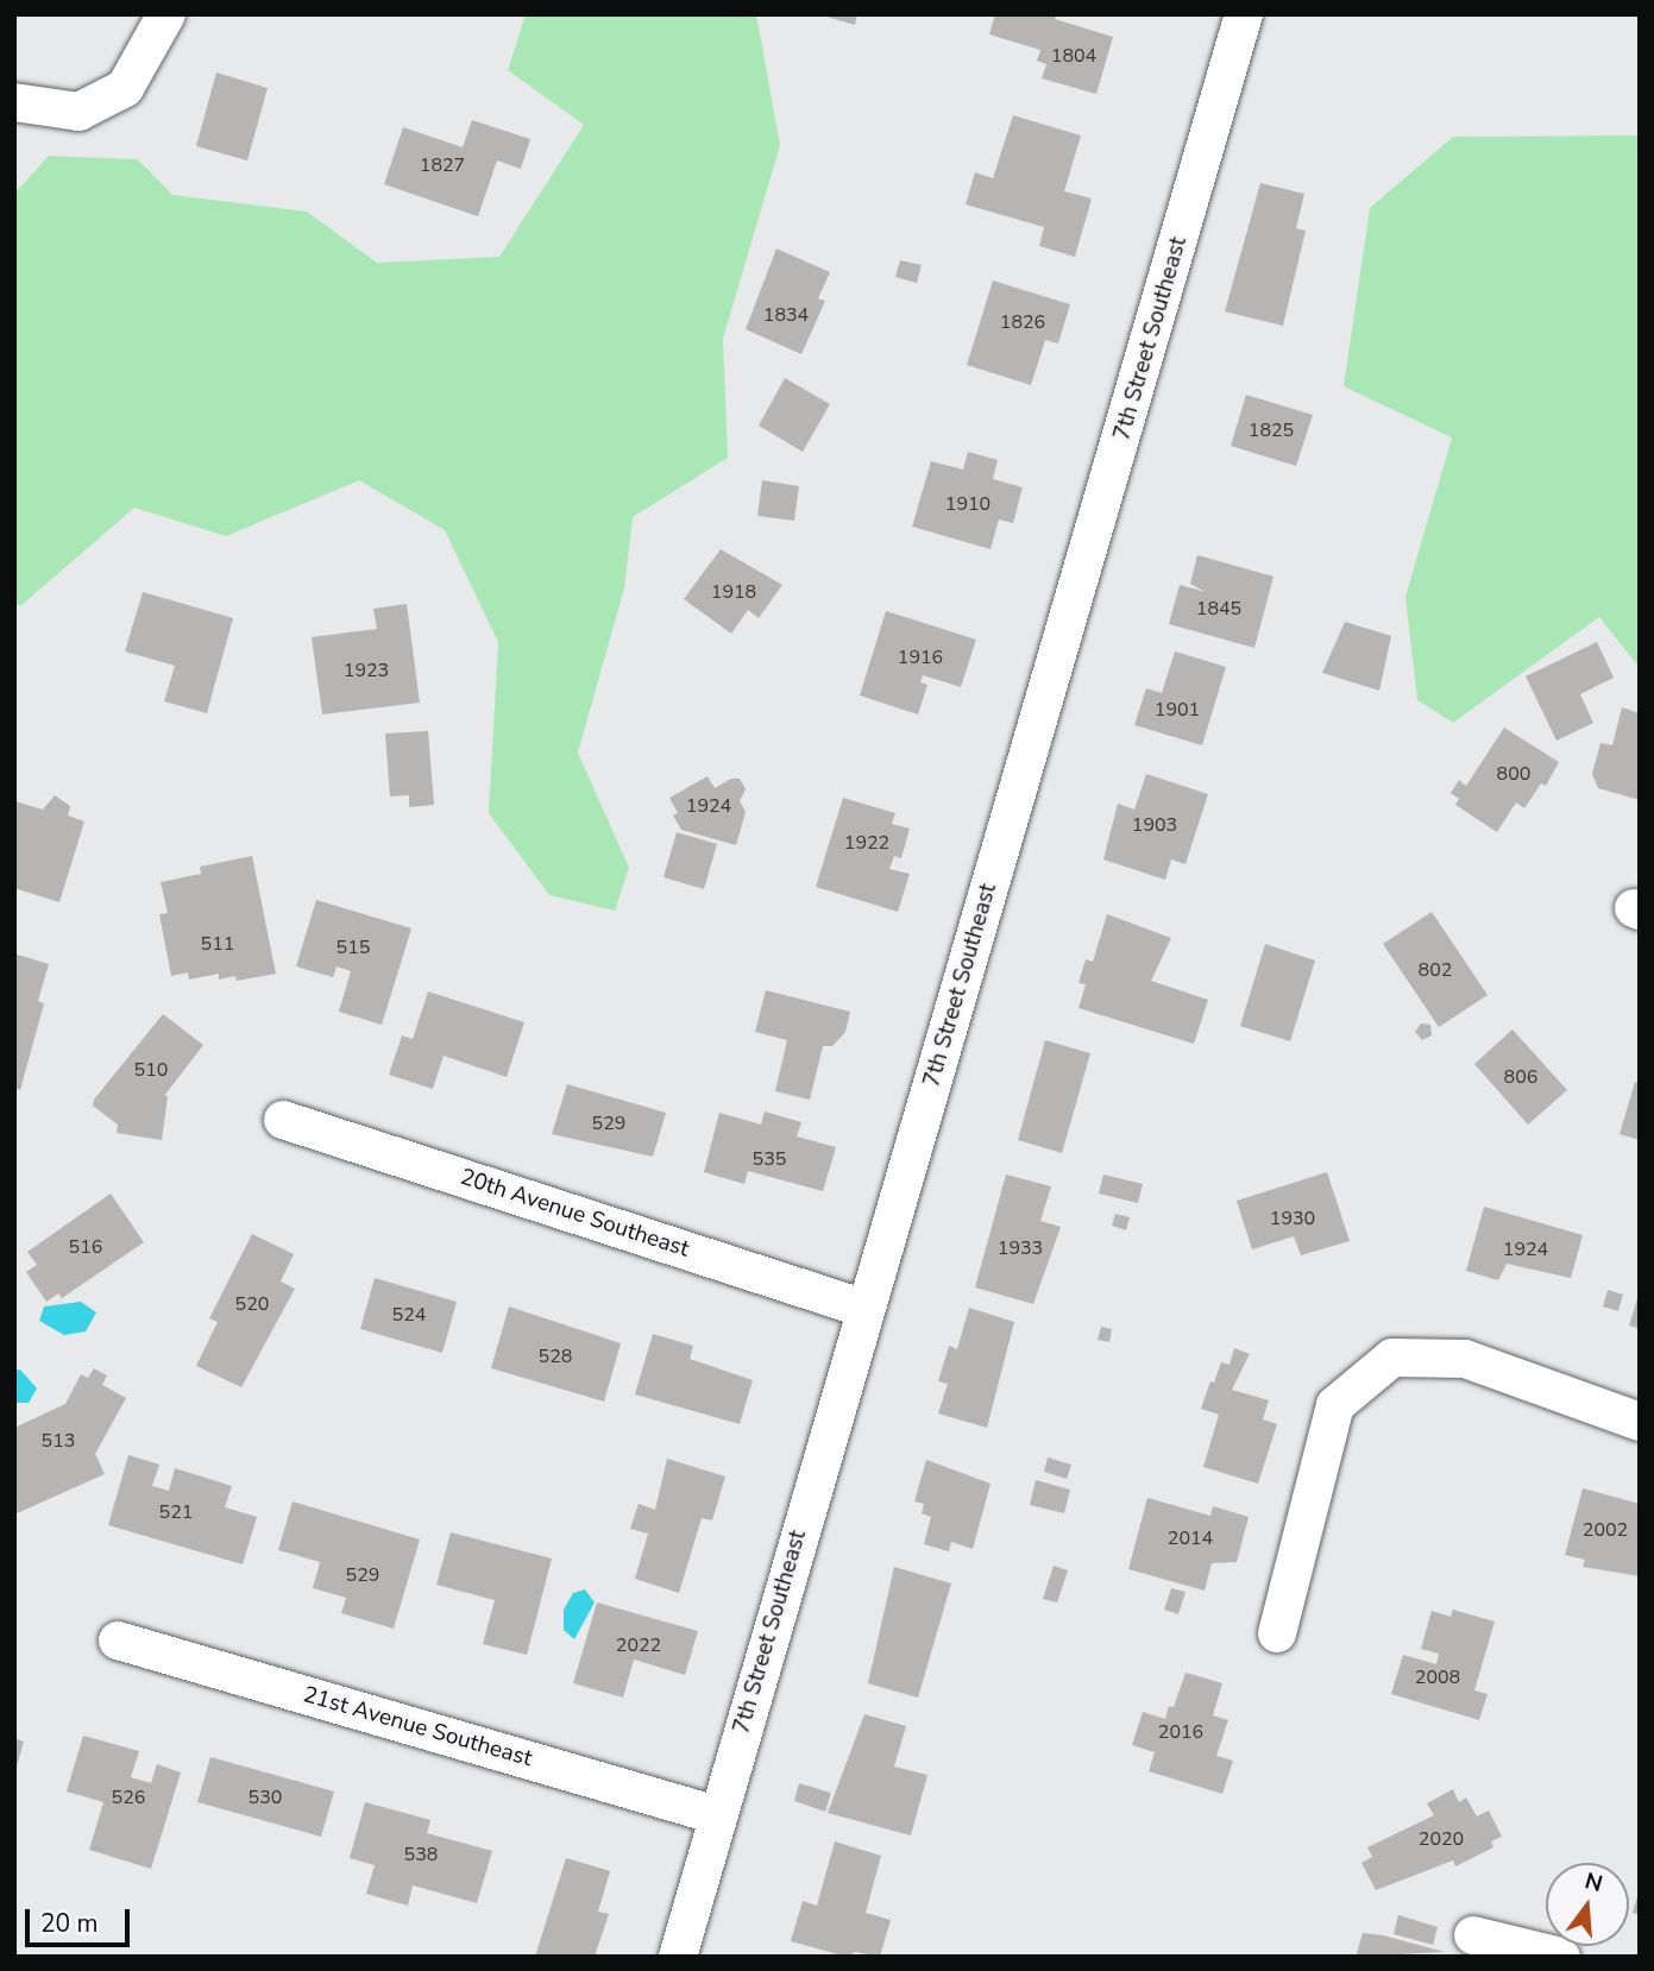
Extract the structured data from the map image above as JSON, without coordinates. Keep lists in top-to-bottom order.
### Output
{
  "streets": {
    "street": ["7th Street Southeast", "20th Avenue Southeast", "21st Avenue Southeast"]
  },
  "crossings": [
    ["7th Street Southeast", "20th Avenue Southeast"],
    ["7th Street Southeast", "21st Avenue Southeast"]
  ],
  "house_numbers": [
    "1804",
    "1827",
    "1834",
    "1826",
    "1825",
    "1910",
    "1918",
    "1845",
    "1916",
    "1923",
    "1901",
    "800",
    "1924",
    "1903",
    "1922",
    "511",
    "515",
    "802",
    "510",
    "806",
    "529",
    "535",
    "1930",
    "516",
    "1933",
    "1924",
    "520",
    "524",
    "528",
    "513",
    "521",
    "2002",
    "2014",
    "529",
    "2022",
    "2008",
    "2016",
    "526",
    "530",
    "2020",
    "538"
  ],
  "scale_bar": "20 m",
  "north": "top"
}
